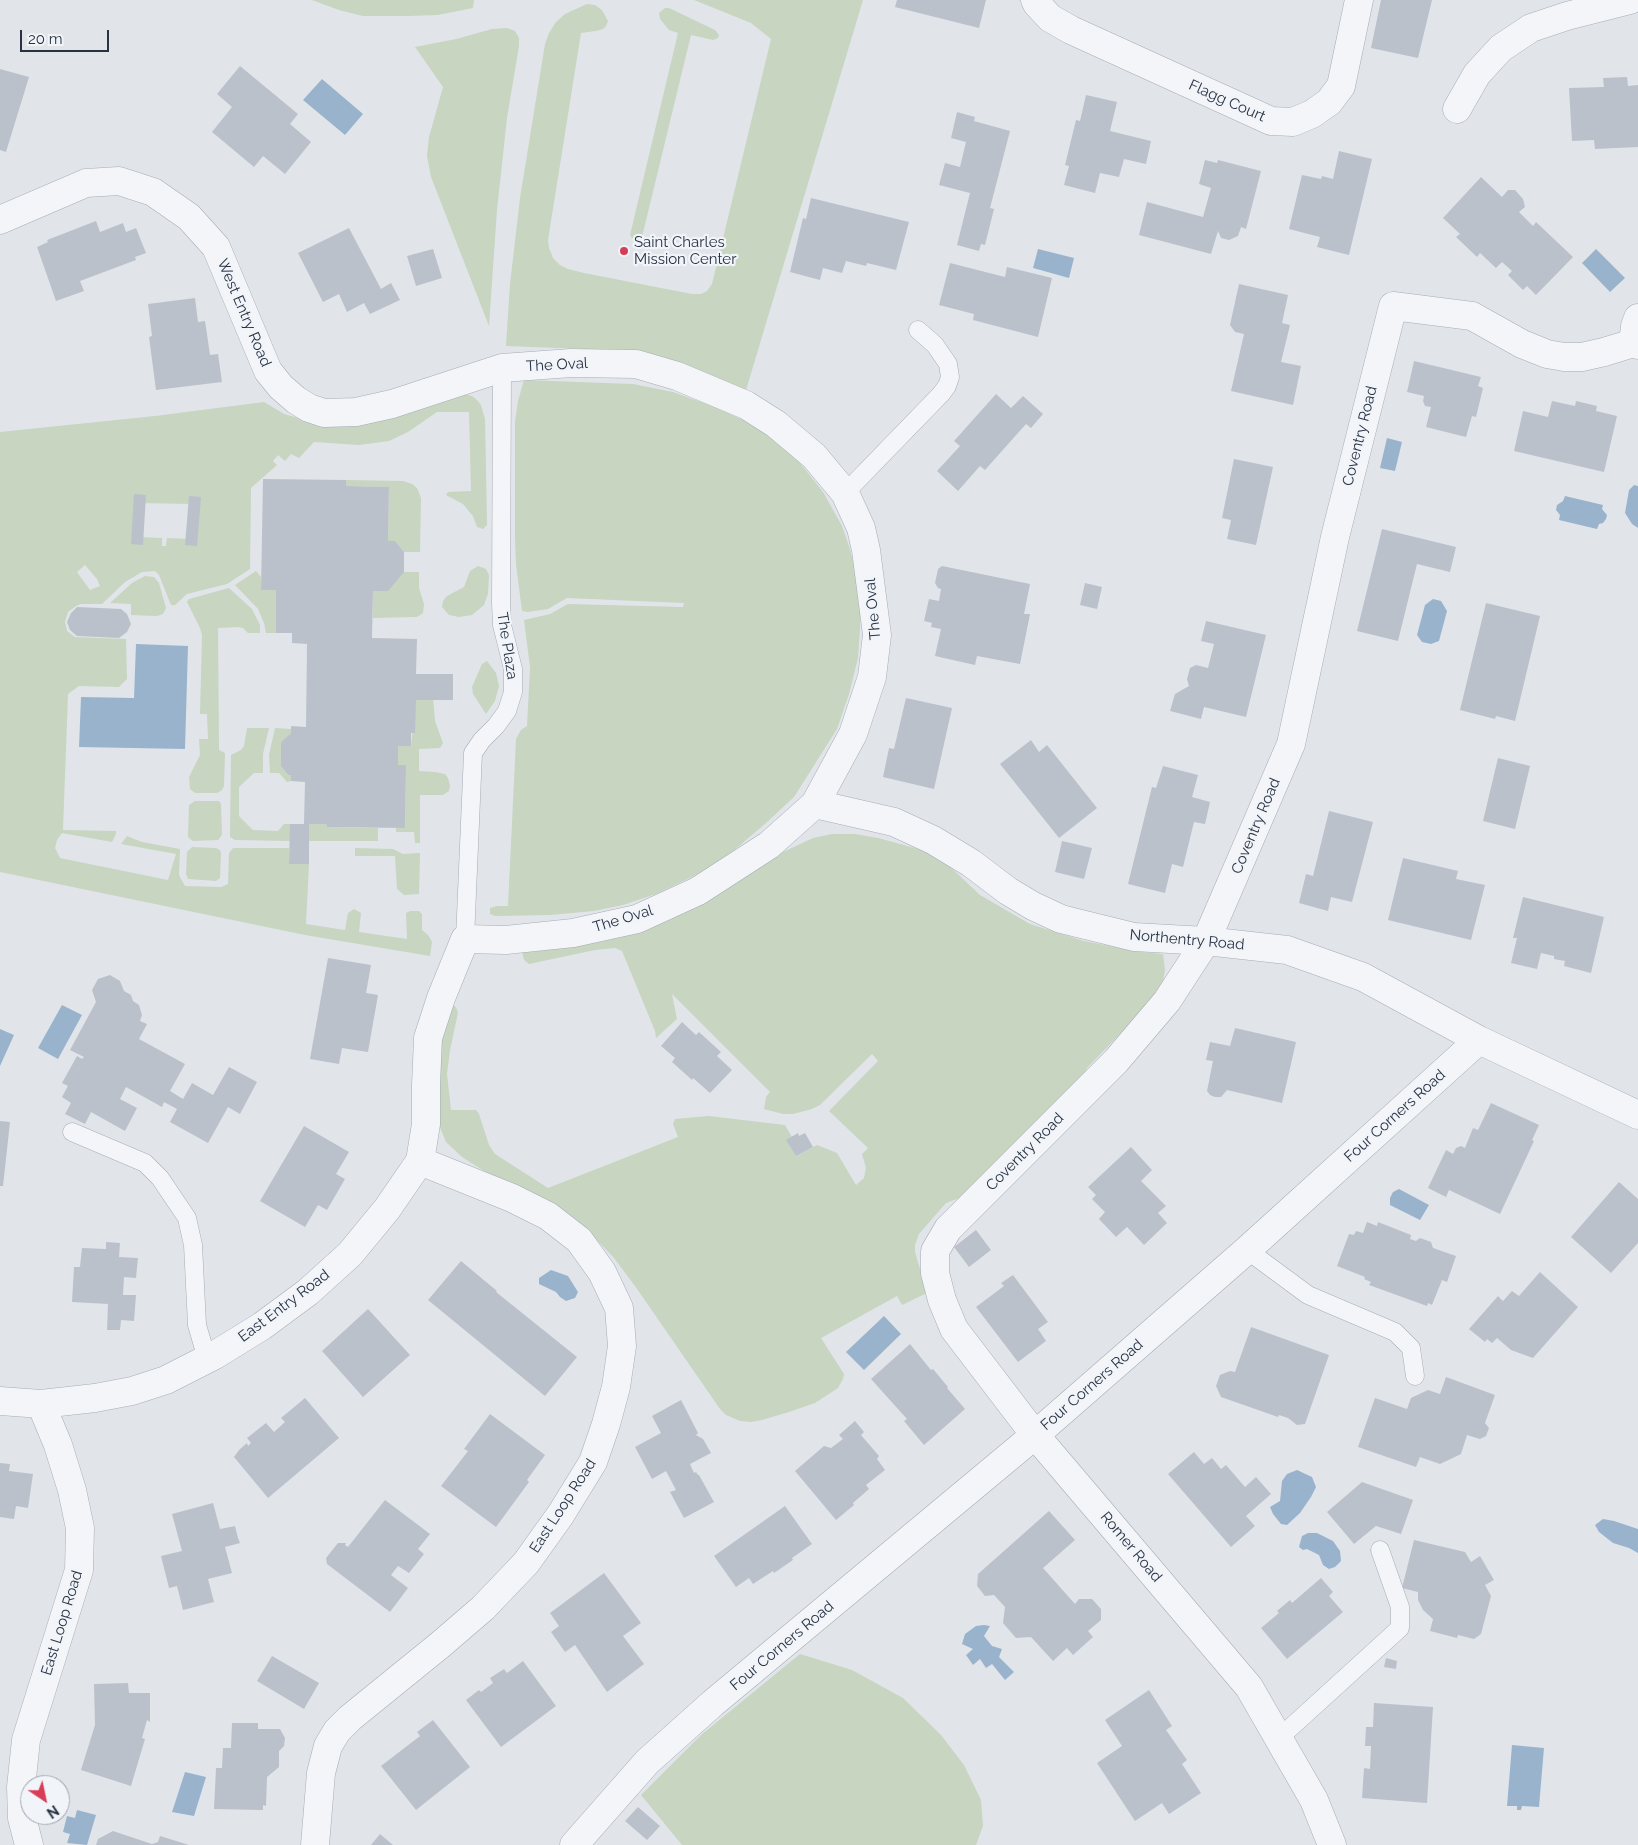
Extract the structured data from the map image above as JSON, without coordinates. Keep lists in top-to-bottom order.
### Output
{
  "streets": {
    "street": [
      "Flagg Court",
      "West Entry Road",
      "The Oval",
      "Coventry Road",
      "Northentry Road",
      "Four Corners Road",
      "East Entry Road",
      "East Loop Road",
      "Romer Road"
    ],
    "lane": ["The Plaza"]
  },
  "crossings": [
    ["West Entry Road", "The Oval"],
    ["West Entry Road", "The Plaza"],
    ["The Oval", "The Plaza"],
    ["The Oval", "Northentry Road"],
    ["The Oval", "East Entry Road"],
    ["Coventry Road", "Northentry Road"],
    ["Coventry Road", "Romer Road"],
    ["The Plaza", "East Entry Road"],
    ["Northentry Road", "Four Corners Road"],
    ["Four Corners Road", "Romer Road"],
    ["East Entry Road", "East Loop Road"]
  ],
  "places": ["Saint Charles Mission Center"],
  "scale_bar": "20 m",
  "north": "bottom right"
}
